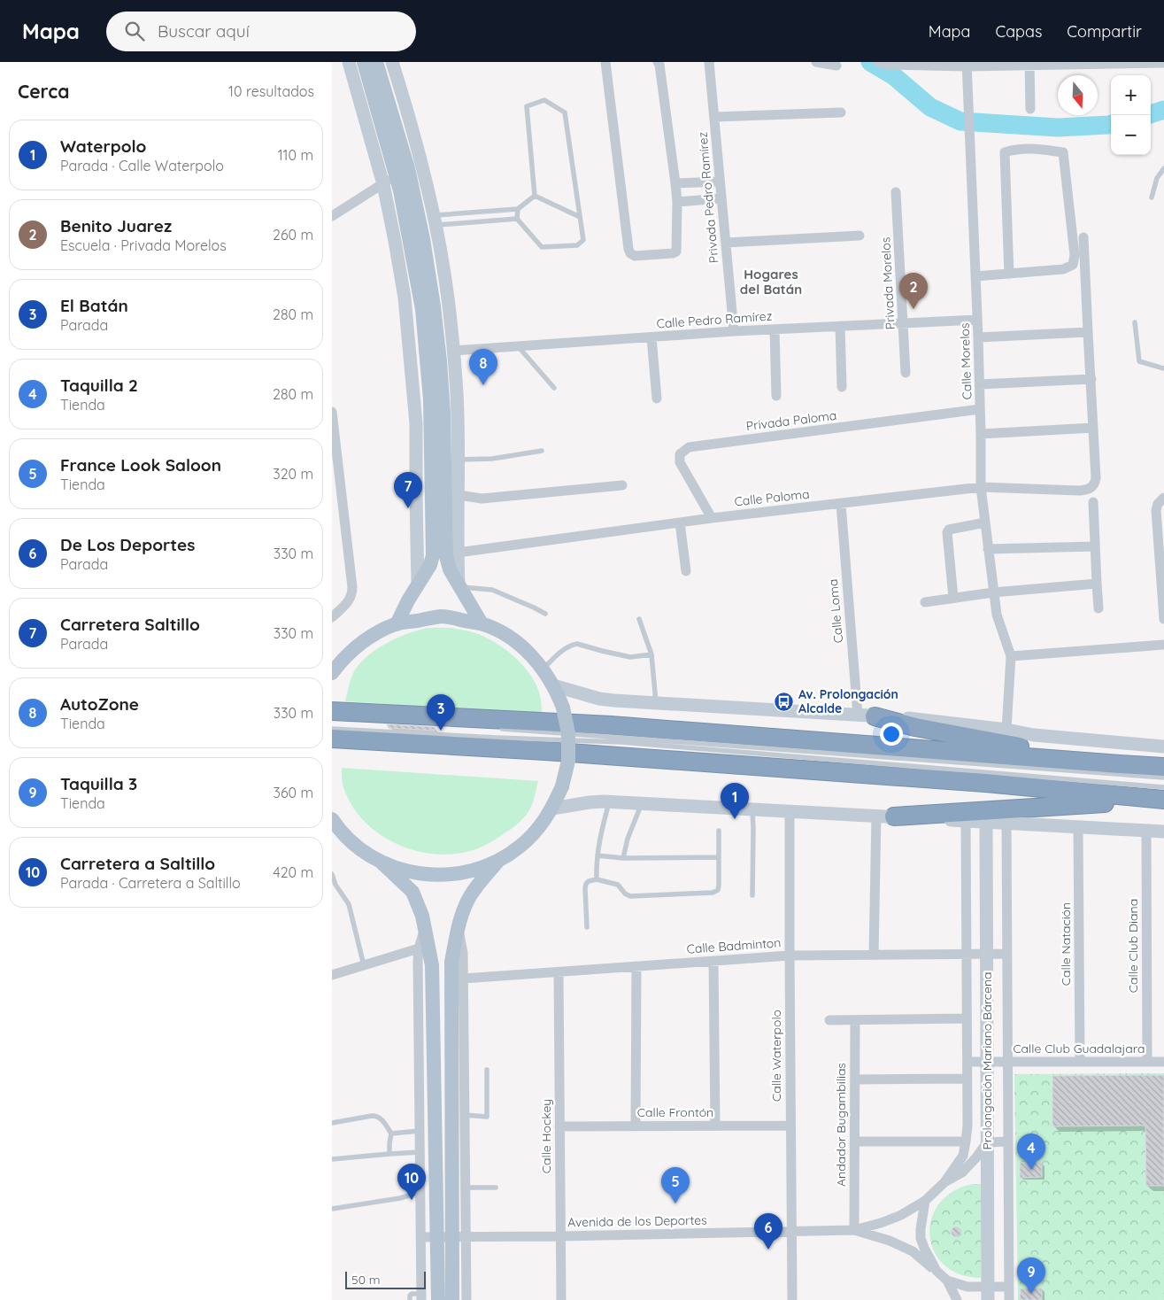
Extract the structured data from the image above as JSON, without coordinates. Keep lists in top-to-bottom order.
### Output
{
  "streets": {
    "street": [
      "Privada Pedro Ramírez",
      "Privada Morelos",
      "Calle Pedro Ramírez",
      "Calle Morelos",
      "Privada Paloma",
      "Calle Paloma",
      "Calle Loma",
      "Calle Natación",
      "Calle Badminton",
      "Calle Club Diana",
      "Calle Club Guadalajara",
      "Calle Waterpolo",
      "Prolongación Mariano Bárcena",
      "Calle Frontón",
      "Andador Bugambilias",
      "Calle Hockey",
      "Avenida de los Deportes"
    ]
  },
  "crossings": [
    ["Privada Pedro Ramírez", "Calle Pedro Ramírez"],
    ["Privada Morelos", "Calle Pedro Ramírez"],
    ["Calle Pedro Ramírez", "Calle Morelos"],
    ["Calle Morelos", "Privada Paloma"],
    ["Calle Morelos", "Calle Paloma"],
    ["Privada Paloma", "Calle Paloma"],
    ["Calle Paloma", "Calle Loma"],
    ["Calle Natación", "Calle Club Guadalajara"],
    ["Calle Badminton", "Calle Waterpolo"],
    ["Calle Badminton", "Prolongación Mariano Bárcena"],
    ["Calle Badminton", "Calle Hockey"],
    ["Calle Club Diana", "Calle Club Guadalajara"],
    ["Calle Club Guadalajara", "Prolongación Mariano Bárcena"],
    ["Calle Waterpolo", "Calle Frontón"],
    ["Calle Waterpolo", "Avenida de los Deportes"],
    ["Prolongación Mariano Bárcena", "Avenida de los Deportes"],
    ["Calle Frontón", "Calle Hockey"],
    ["Andador Bugambilias", "Avenida de los Deportes"],
    ["Calle Hockey", "Avenida de los Deportes"]
  ],
  "districts": ["Hogares del Batán"],
  "places": {
    "bus stop": ["Av. Prolongación Alcalde"]
  },
  "scale_bar": "50 m",
  "north": "bottom",
  "page": {
    "header": "Mapa",
    "search": "Buscar aquí",
    "nav": ["Mapa", "Capas", "Compartir"],
    "heading": ["Cerca", "10 resultados"],
    "map_buttons": ["+", "−"],
    "list": [
      {
        "mark": "1",
        "name": "Waterpolo",
        "note": "Parada · Calle Waterpolo",
        "value": "110 m"
      },
      {
        "mark": "2",
        "name": "Benito Juarez",
        "note": "Escuela · Privada Morelos",
        "value": "260 m"
      },
      {
        "mark": "3",
        "name": "El Batán",
        "note": "Parada",
        "value": "280 m"
      },
      {
        "mark": "4",
        "name": "Taquilla 2",
        "note": "Tienda",
        "value": "280 m"
      },
      {
        "mark": "5",
        "name": "France Look Saloon",
        "note": "Tienda",
        "value": "320 m"
      },
      {
        "mark": "6",
        "name": "De Los Deportes",
        "note": "Parada",
        "value": "330 m"
      },
      {
        "mark": "7",
        "name": "Carretera Saltillo",
        "note": "Parada",
        "value": "330 m"
      },
      {
        "mark": "8",
        "name": "AutoZone",
        "note": "Tienda",
        "value": "330 m"
      },
      {
        "mark": "9",
        "name": "Taquilla 3",
        "note": "Tienda",
        "value": "360 m"
      },
      {
        "mark": "10",
        "name": "Carretera a Saltillo",
        "note": "Parada · Carretera a Saltillo",
        "value": "420 m"
      }
    ],
    "pins": [
      "2",
      "8",
      "7",
      "3",
      "1",
      "4",
      "10",
      "5",
      "6",
      "9"
    ],
    "scale": "50 m"
  }
}
